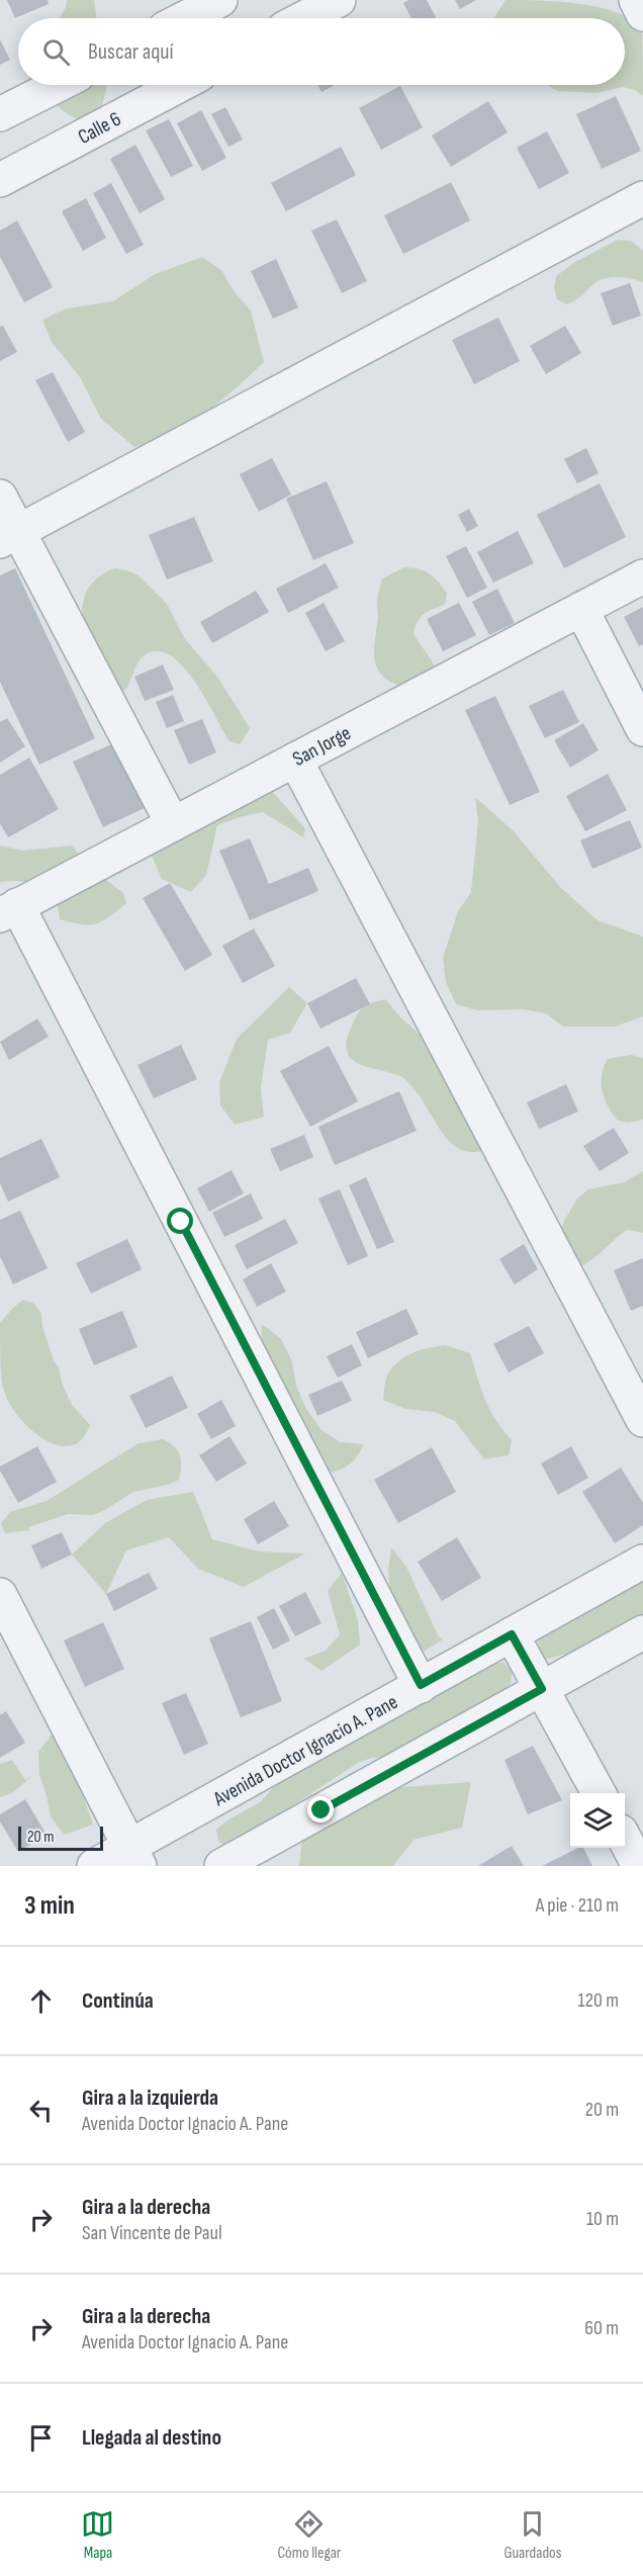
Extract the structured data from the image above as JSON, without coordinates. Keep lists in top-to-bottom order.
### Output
{
  "streets": {
    "street": ["Calle 6", "San Jorge", "Avenida Doctor Ignacio A. Pane"]
  },
  "scale_bar": "20 m",
  "page": {
    "search": "Buscar aquí",
    "scale": "20 m",
    "heading": ["3 min", "A pie · 210 m"],
    "list": [
      ["Continúa", "120 m"],
      ["Gira a la izquierda", "Avenida Doctor Ignacio A. Pane", "20 m"],
      ["Gira a la derecha", "San Vincente de Paul", "10 m"],
      ["Gira a la derecha", "Avenida Doctor Ignacio A. Pane", "60 m"],
      "Llegada al destino"
    ],
    "nav": ["Mapa", "Cómo llegar", "Guardados"]
  }
}
